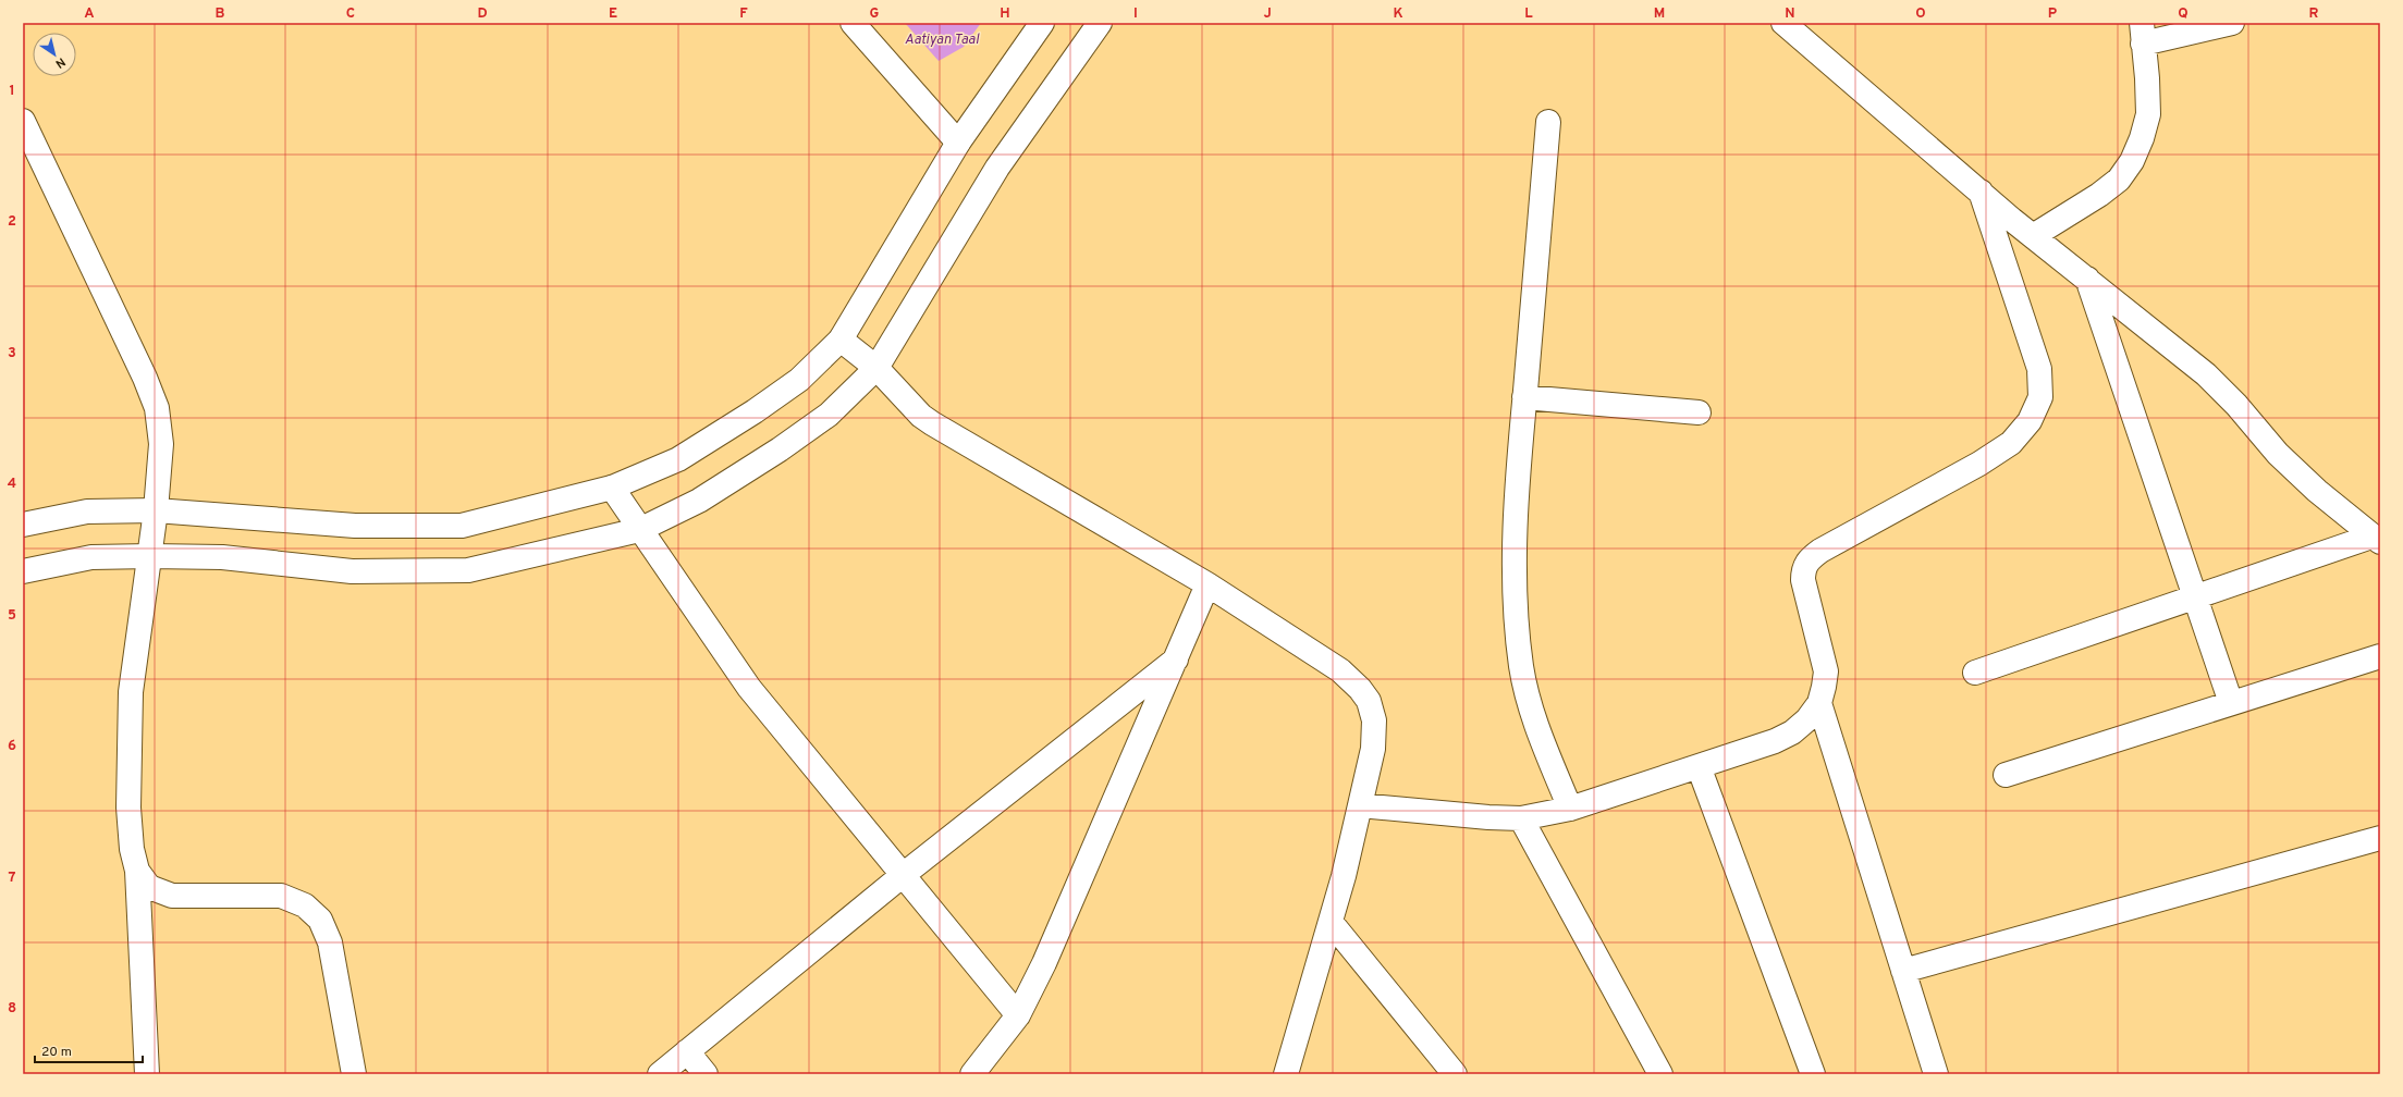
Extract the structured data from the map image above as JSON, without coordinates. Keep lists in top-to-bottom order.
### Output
{
  "water": ["Aatiyan Taal"],
  "scale_bar": "20 m",
  "north": "bottom right",
  "grid": {
    "columns": [
      "A",
      "B",
      "C",
      "D",
      "E",
      "F",
      "G",
      "H",
      "I",
      "J",
      "K",
      "L",
      "M",
      "N",
      "O",
      "P",
      "Q",
      "R"
    ],
    "rows": [
      "1",
      "2",
      "3",
      "4",
      "5",
      "6",
      "7",
      "8"
    ]
  }
}
